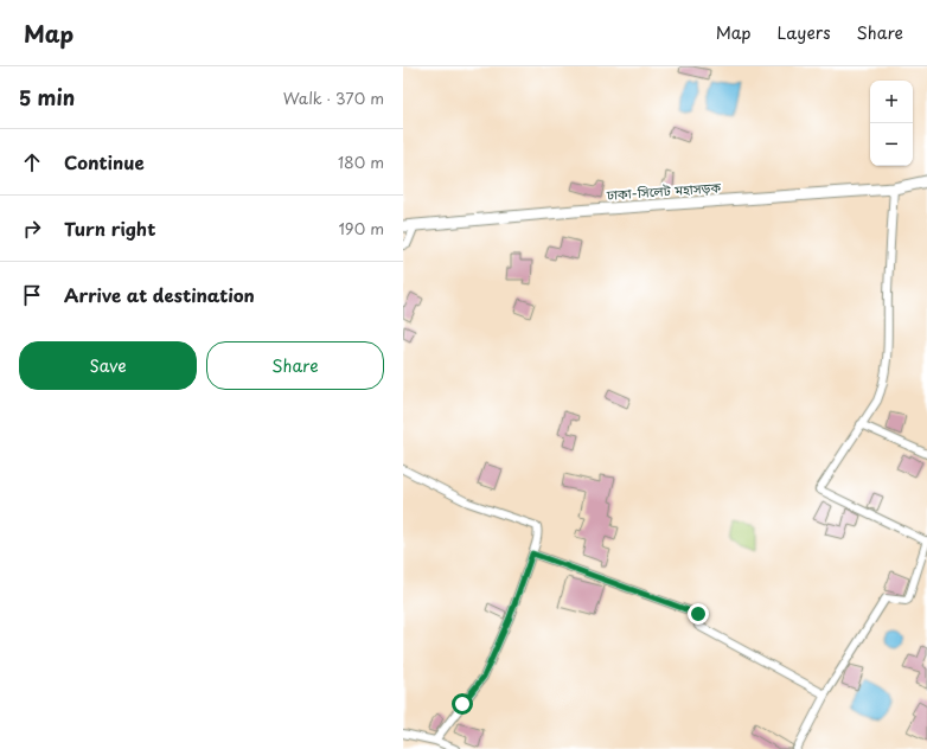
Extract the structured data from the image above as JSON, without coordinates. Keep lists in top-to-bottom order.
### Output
{
  "streets": {
    "highway": ["ঢাকা-সিলেট মহাসড়ক"]
  },
  "page": {
    "header": "Map",
    "nav": ["Map", "Layers", "Share"],
    "heading": ["5 min", "Walk · 370 m"],
    "map_buttons": ["+", "−"],
    "list": [
      ["Continue", "180 m"],
      ["Turn right", "190 m"],
      "Arrive at destination"
    ],
    "buttons": ["Save", "Share"]
  }
}
